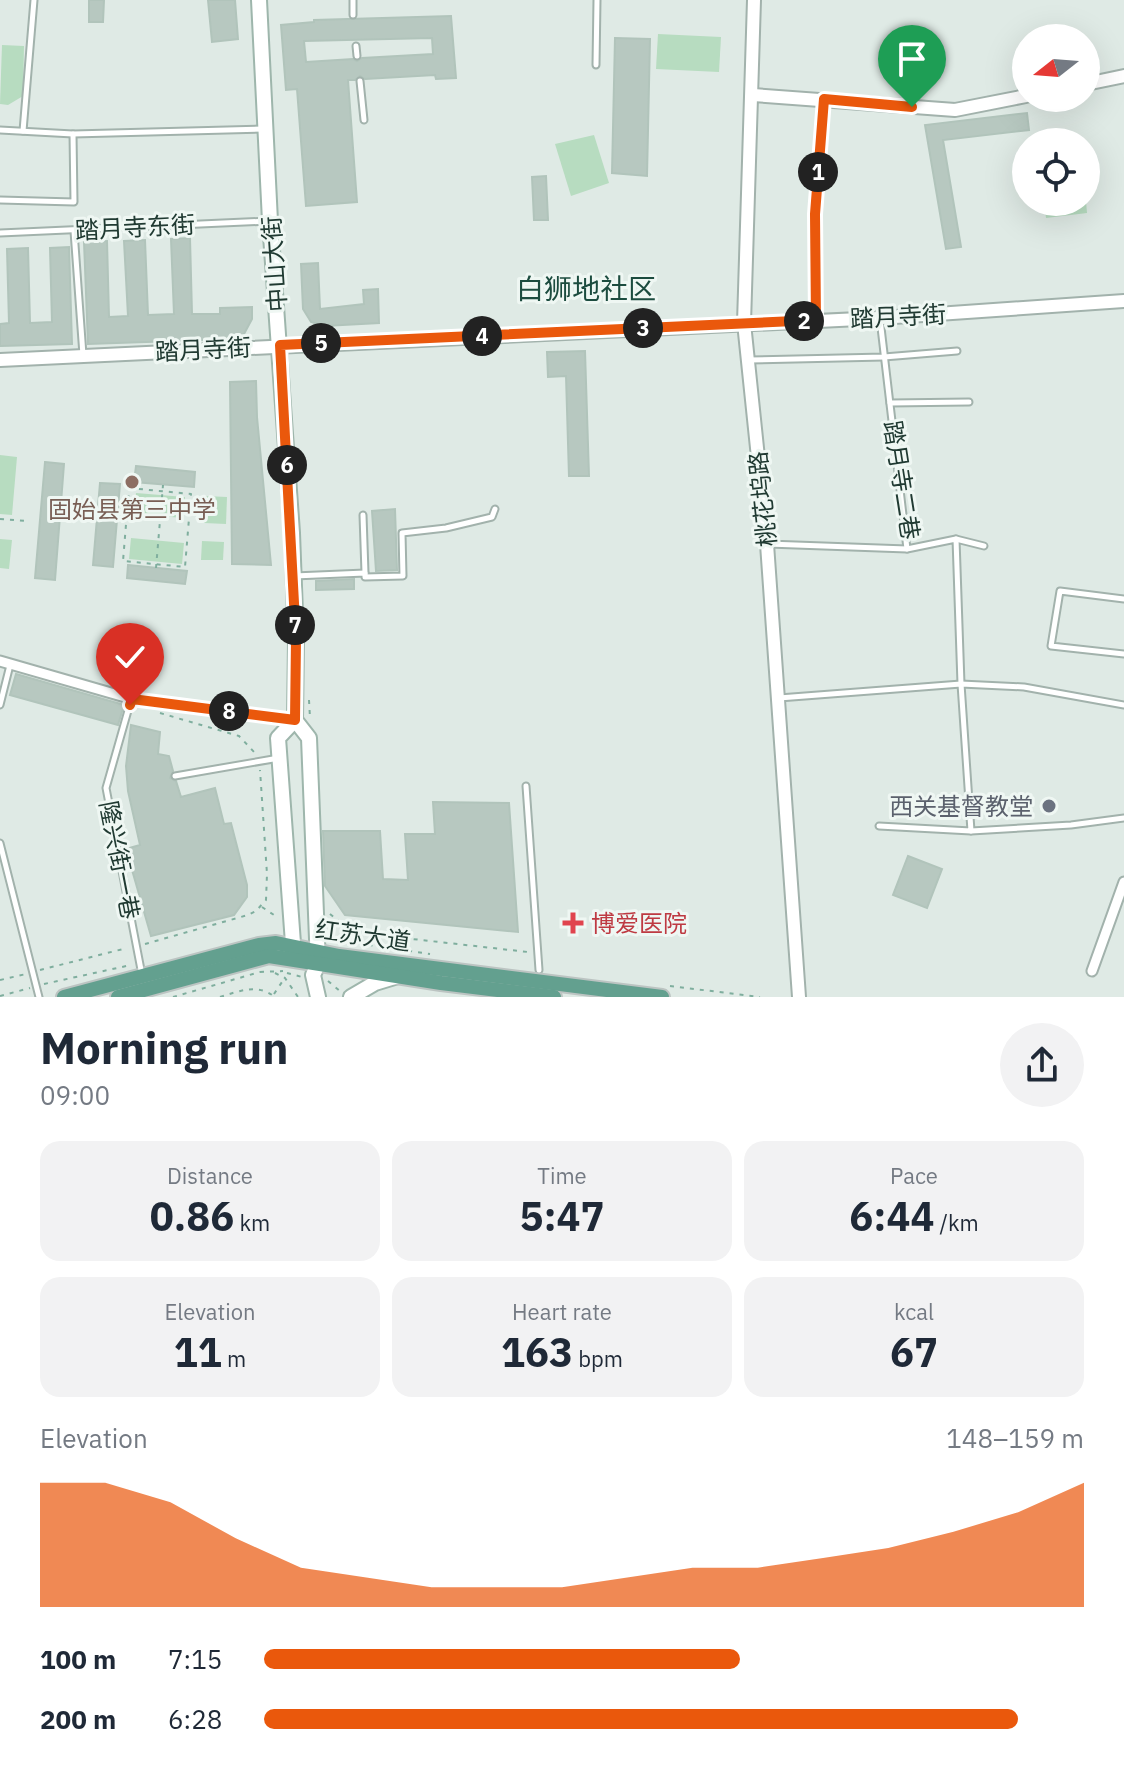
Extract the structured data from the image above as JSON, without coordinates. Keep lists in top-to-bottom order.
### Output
{
  "streets": {
    "main road": ["中山大街", "红苏大道"],
    "street": ["踏月寺街", "桃花坞路"],
    "lane": ["踏月寺东街", "踏月寺二巷", "隆兴街一巷"]
  },
  "crossings": [
    ["踏月寺东街", "中山大街"],
    ["中山大街", "踏月寺街"],
    ["中山大街", "红苏大道"],
    ["踏月寺街", "踏月寺二巷"],
    ["踏月寺街", "桃花坞路"],
    ["隆兴街一巷", "红苏大道"]
  ],
  "districts": ["白狮地社区"],
  "places": {
    "other": ["固始县第三中学", "西关基督教堂"],
    "health": ["博爱医院"]
  },
  "north": "left",
  "page": {
    "pins": [
      "1",
      "2",
      "3",
      "4",
      "5",
      "6",
      "7",
      "8"
    ],
    "heading": ["Morning run", "09:00"],
    "stats": [
      ["Distance", "0.86 km"],
      ["Time", "5:47"],
      ["Pace", "6:44 /km"],
      ["Elevation", "11 m"],
      ["Heart rate", "163 bpm"],
      ["kcal", "67"]
    ],
    "chart": ["Elevation", "148–159 m"],
    "list": [
      {
        "name": "100 m",
        "note": "7:15"
      },
      {
        "name": "200 m",
        "note": "6:28"
      }
    ]
  }
}
